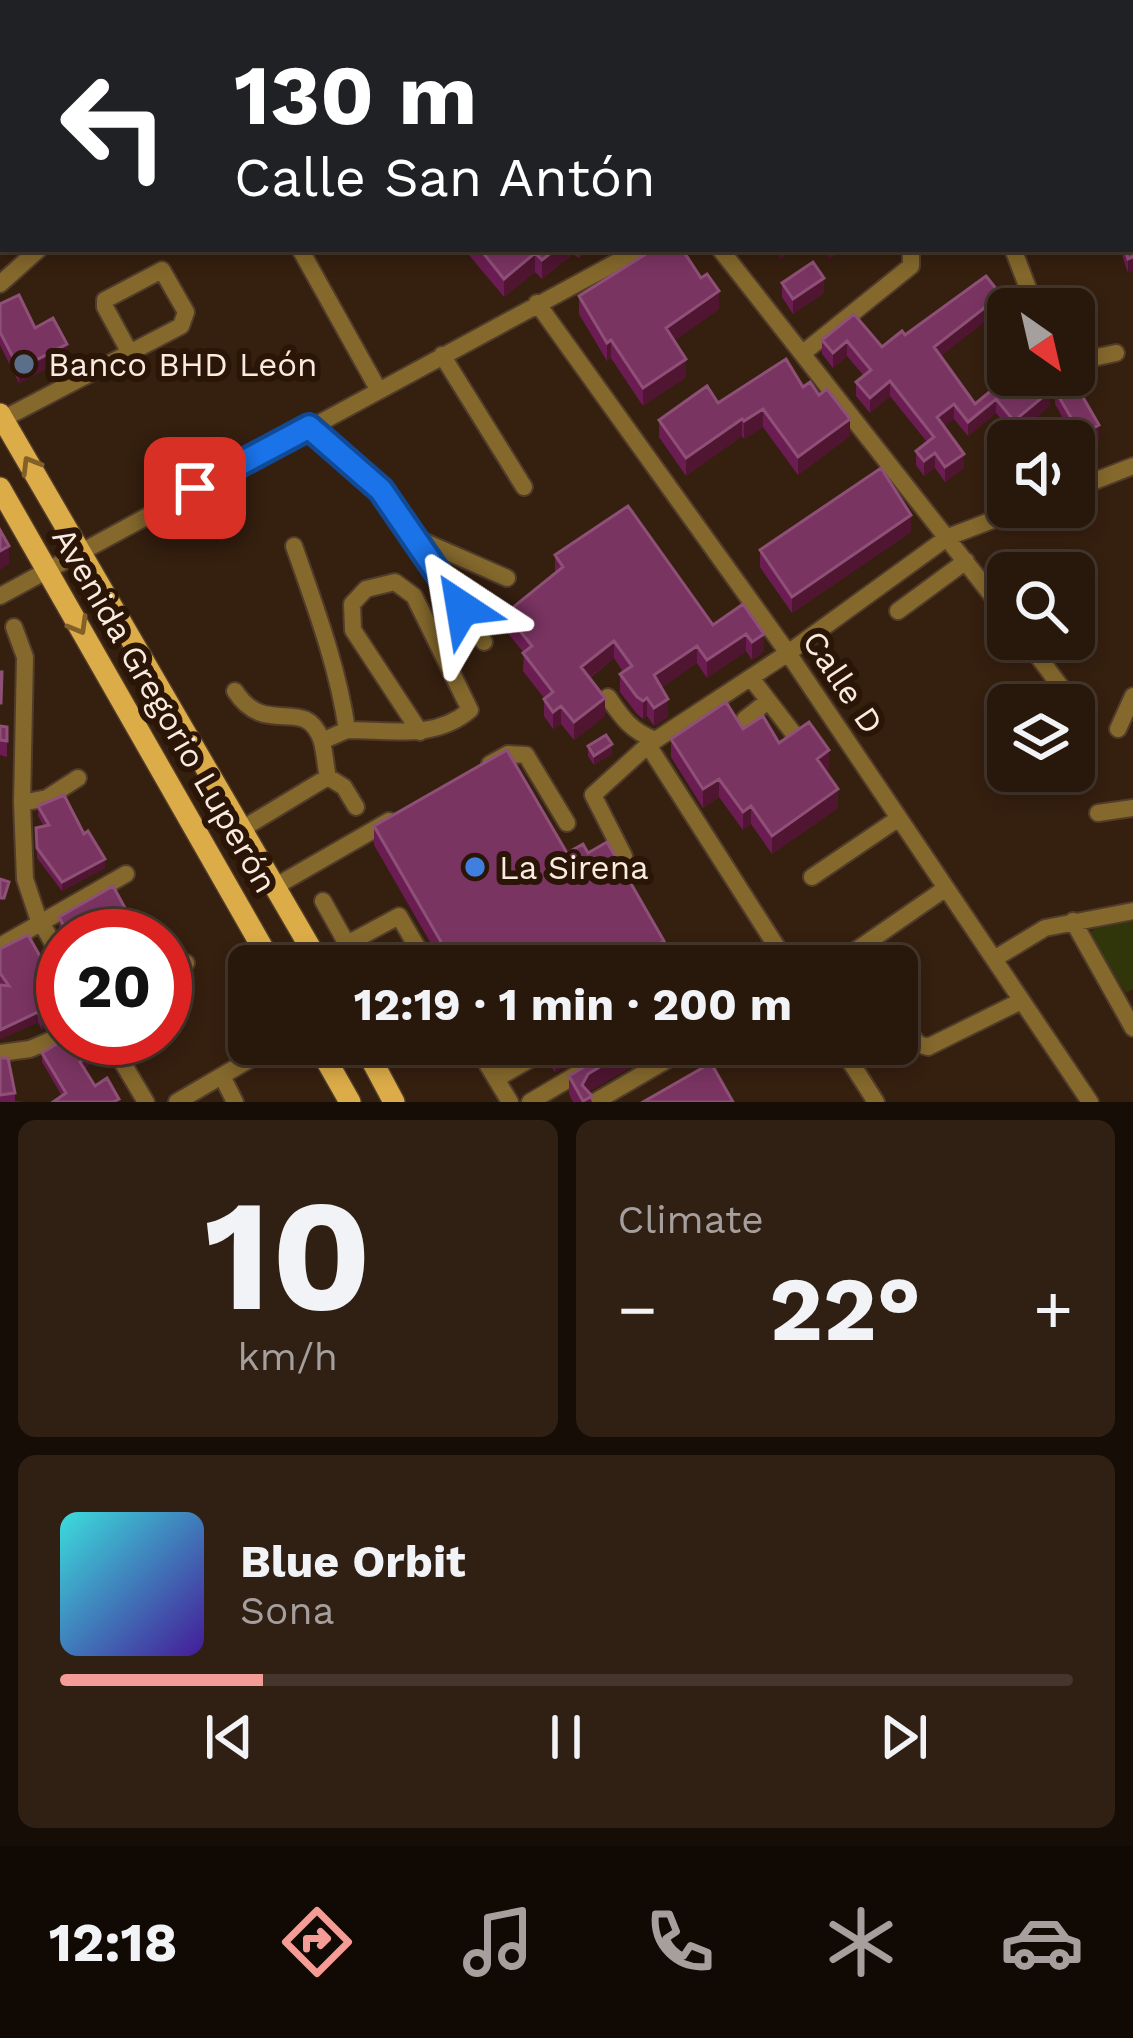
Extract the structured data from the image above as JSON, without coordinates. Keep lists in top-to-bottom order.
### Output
{
  "streets": {
    "main road": ["Avenida Gregorio Luperón"],
    "street": ["Calle D"]
  },
  "places": ["Banco BHD León", "La Sirena"],
  "north": "bottom right",
  "page": {
    "turn": ["130 m", "Calle San Antón"],
    "limit": "20",
    "trip": "12:19 · 1 min · 200 m",
    "tile": [
      ["10", "km/h"],
      "Climate"
    ],
    "heat": ["−", "22°", "+"],
    "song": ["Blue Orbit", "Sona"],
    "tabs": "12:18"
  }
}
